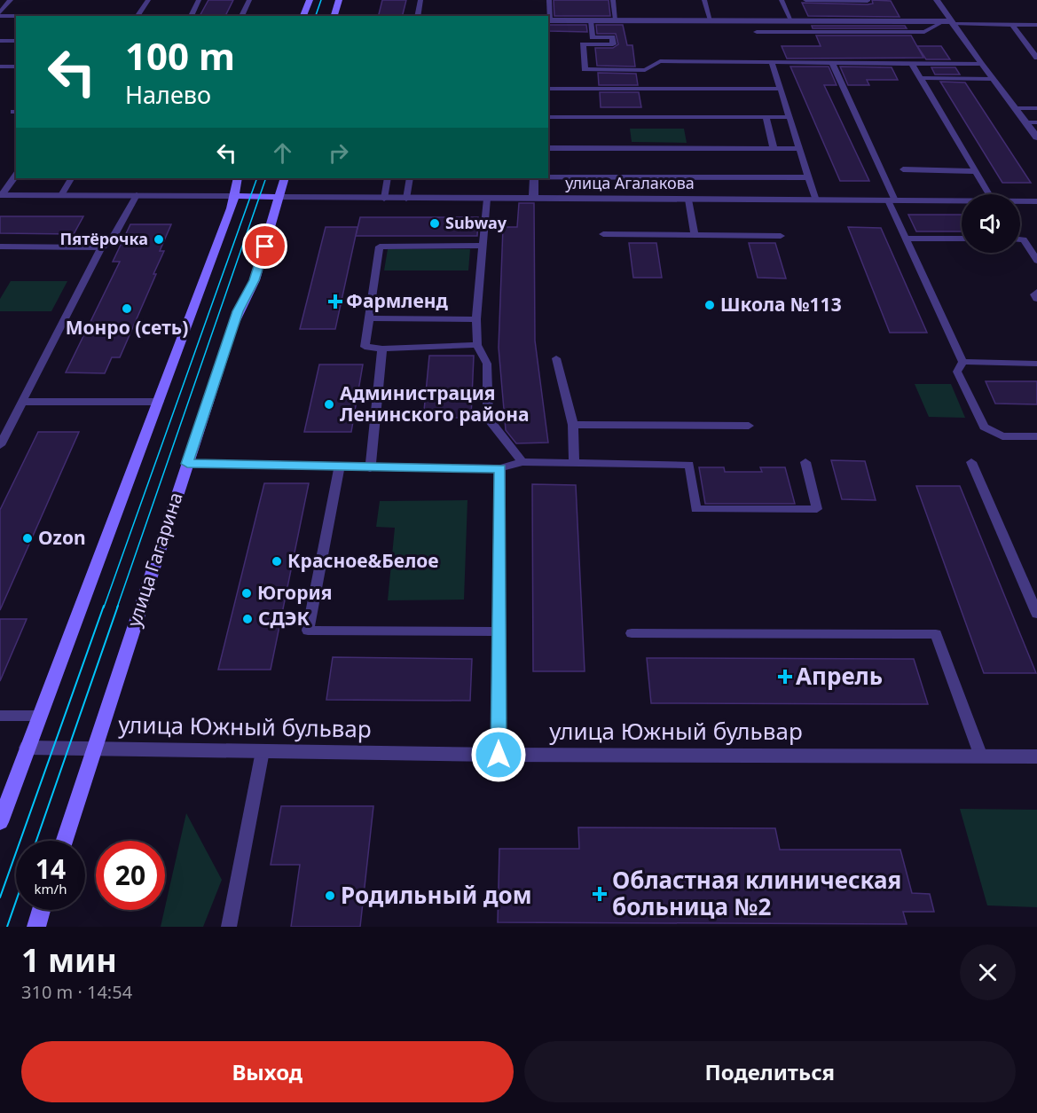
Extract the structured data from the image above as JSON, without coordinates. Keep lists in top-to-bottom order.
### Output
{
  "streets": {
    "main road": ["улица Агалакова", "улица Гагарина"],
    "street": ["улица Южный бульвар"]
  },
  "crossings": [
    ["улица Агалакова", "улица Гагарина"],
    ["улица Гагарина", "улица Южный бульвар"]
  ],
  "places": {
    "other": [
      "Subway",
      "Пятёрочка",
      "Школа №113",
      "Монро (сеть)",
      "Администрация Ленинского района",
      "Ozon",
      "Красное&Белое",
      "Югория",
      "СДЭК",
      "Родильный дом"
    ],
    "health": ["Фармленд", "Апрель", "Областная клиническая больница №2"]
  },
  "page": {
    "turn": ["100 m", "Налево"],
    "speed": "14 km/h",
    "limit": "20",
    "heading": ["1 мин", "310 m · 14:54"],
    "buttons": ["Выход", "Поделиться"]
  }
}
